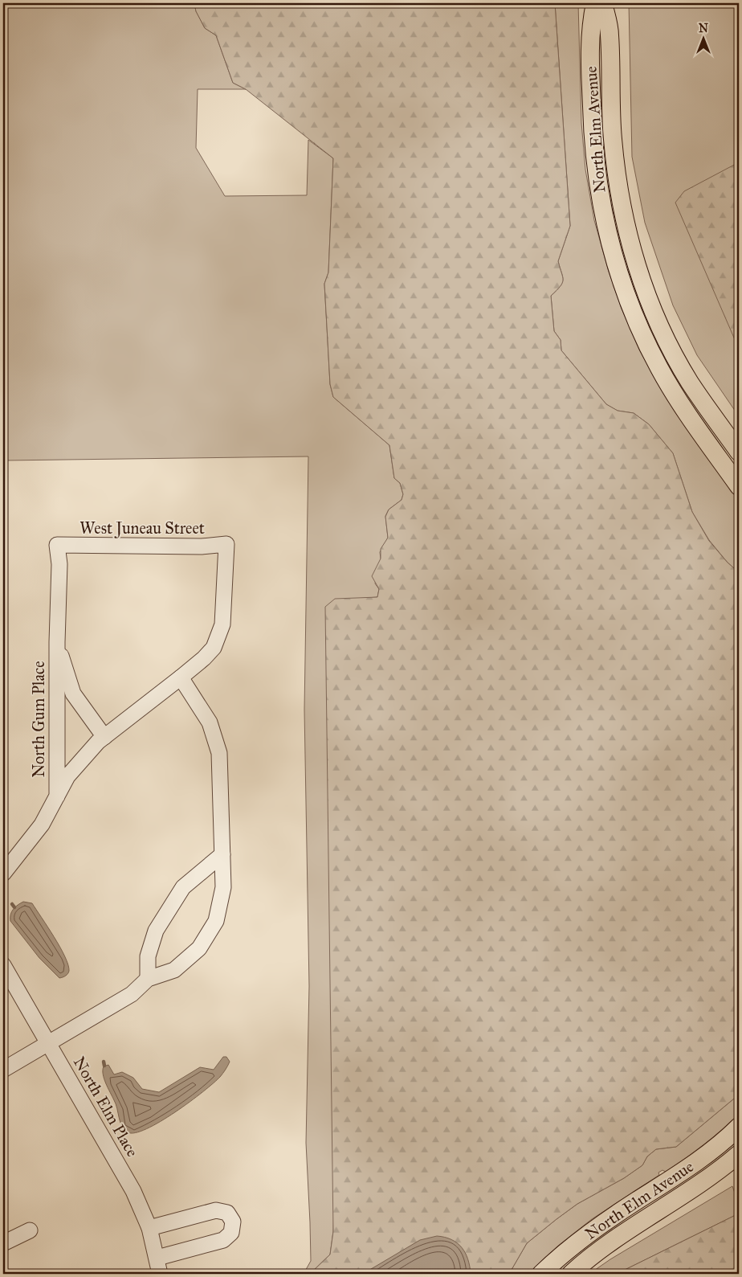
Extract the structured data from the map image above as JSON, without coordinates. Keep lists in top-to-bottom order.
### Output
{
  "streets": {
    "main road": ["North Elm Avenue"],
    "street": ["West Juneau Street", "North Gum Place", "North Elm Place"]
  },
  "crossings": [
    ["West Juneau Street", "North Gum Place"]
  ],
  "north": "top"
}
